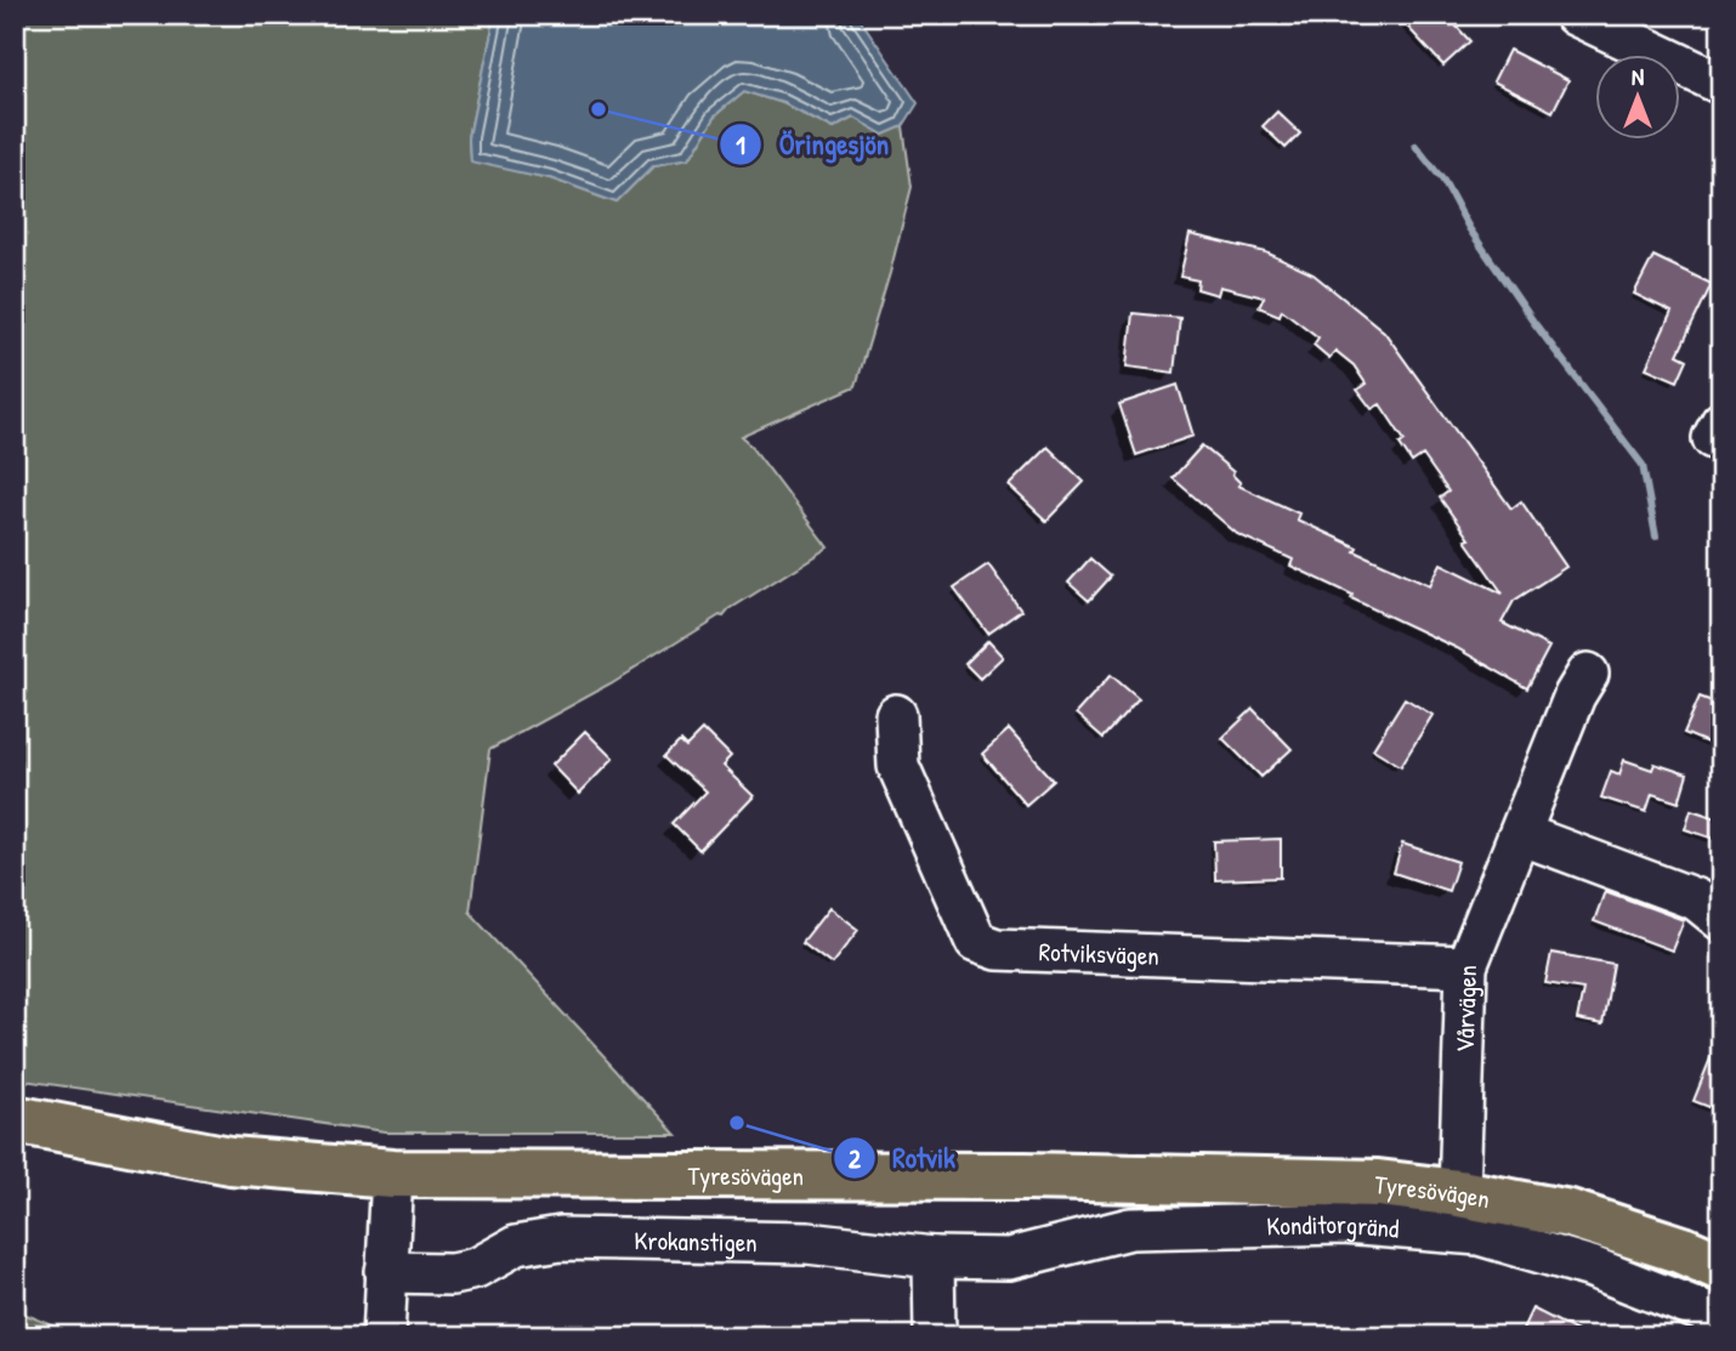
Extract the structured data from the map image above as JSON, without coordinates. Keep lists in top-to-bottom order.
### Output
{
  "streets": {
    "main road": ["Tyresövägen"],
    "street": [
      "Rotviksvägen",
      "Vårvägen",
      "Konditorgränd",
      "Krokanstigen"
    ]
  },
  "crossings": [
    ["Rotviksvägen", "Vårvägen"],
    ["Vårvägen", "Tyresövägen"],
    ["Konditorgränd", "Krokanstigen"]
  ],
  "places": ["Öringesjön", "Rotvik"],
  "north": "top"
}
